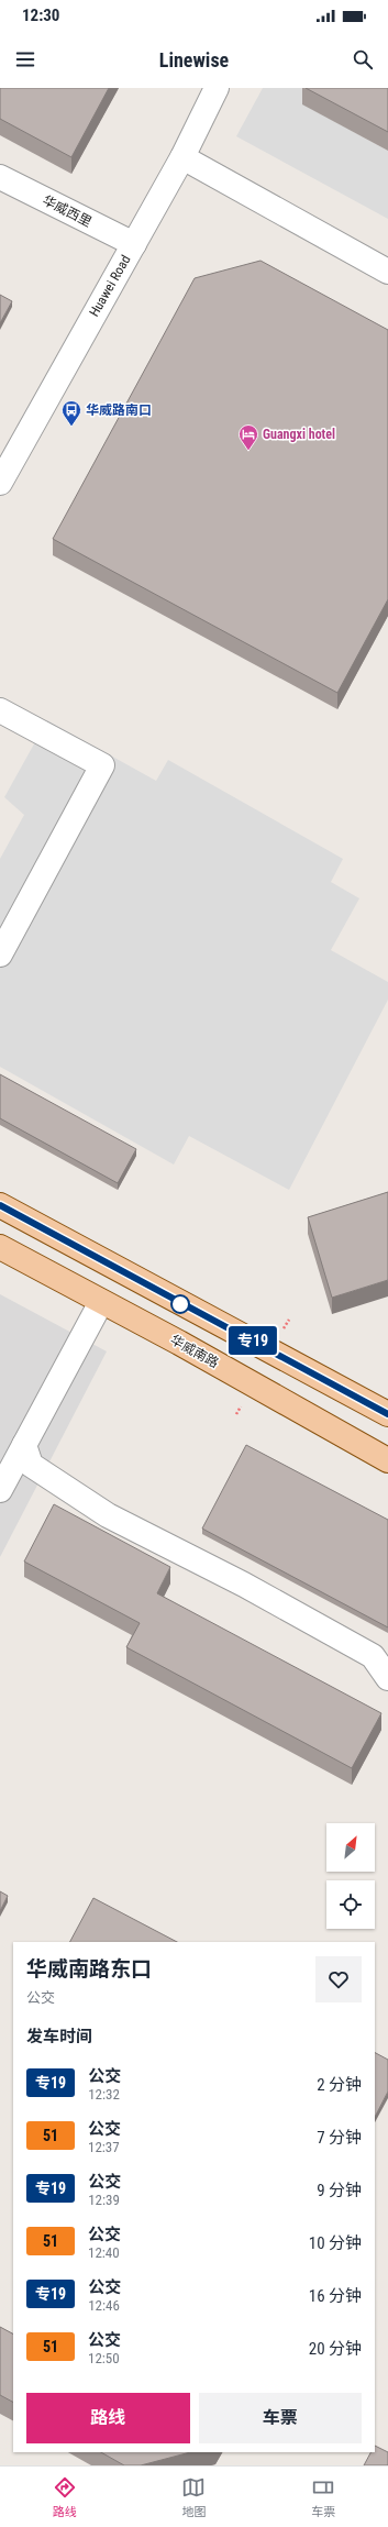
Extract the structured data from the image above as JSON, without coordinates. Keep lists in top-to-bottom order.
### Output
{
  "streets": {
    "main road": ["华威南路"],
    "street": ["华威西里", "Huawei Road"]
  },
  "crossings": [
    ["华威西里", "Huawei Road"]
  ],
  "places": {
    "bus stop": ["华威路南口"],
    "hotel": ["Guangxi hotel"]
  },
  "lines": ["bus line 专19"],
  "north": "top right",
  "page": {
    "status": "12:30",
    "header": "Linewise",
    "on_map": "专19",
    "heading": [
      ["华威南路东口", "公交"],
      "发车时间"
    ],
    "list": [
      {
        "mark": "专19",
        "name": "公交",
        "note": "12:32",
        "value": "2 分钟"
      },
      {
        "mark": "51",
        "name": "公交",
        "note": "12:37",
        "value": "7 分钟"
      },
      {
        "mark": "专19",
        "name": "公交",
        "note": "12:39",
        "value": "9 分钟"
      },
      {
        "mark": "51",
        "name": "公交",
        "note": "12:40",
        "value": "10 分钟"
      },
      {
        "mark": "专19",
        "name": "公交",
        "note": "12:46",
        "value": "16 分钟"
      },
      {
        "mark": "51",
        "name": "公交",
        "note": "12:50",
        "value": "20 分钟"
      }
    ],
    "buttons": ["路线", "车票"],
    "tabs": ["路线", "地图", "车票"]
  }
}
